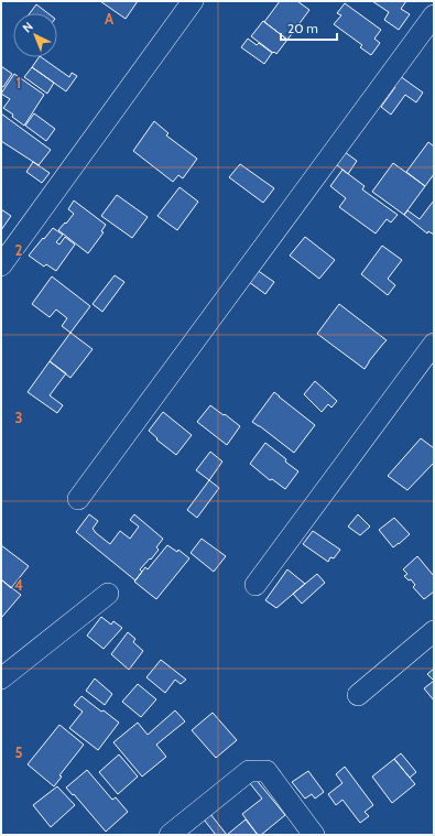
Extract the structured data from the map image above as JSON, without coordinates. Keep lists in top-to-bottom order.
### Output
{
  "scale_bar": "20 m",
  "north": "top left",
  "grid": {
    "columns": ["A"],
    "rows": [
      "1",
      "2",
      "3",
      "4",
      "5"
    ]
  }
}
